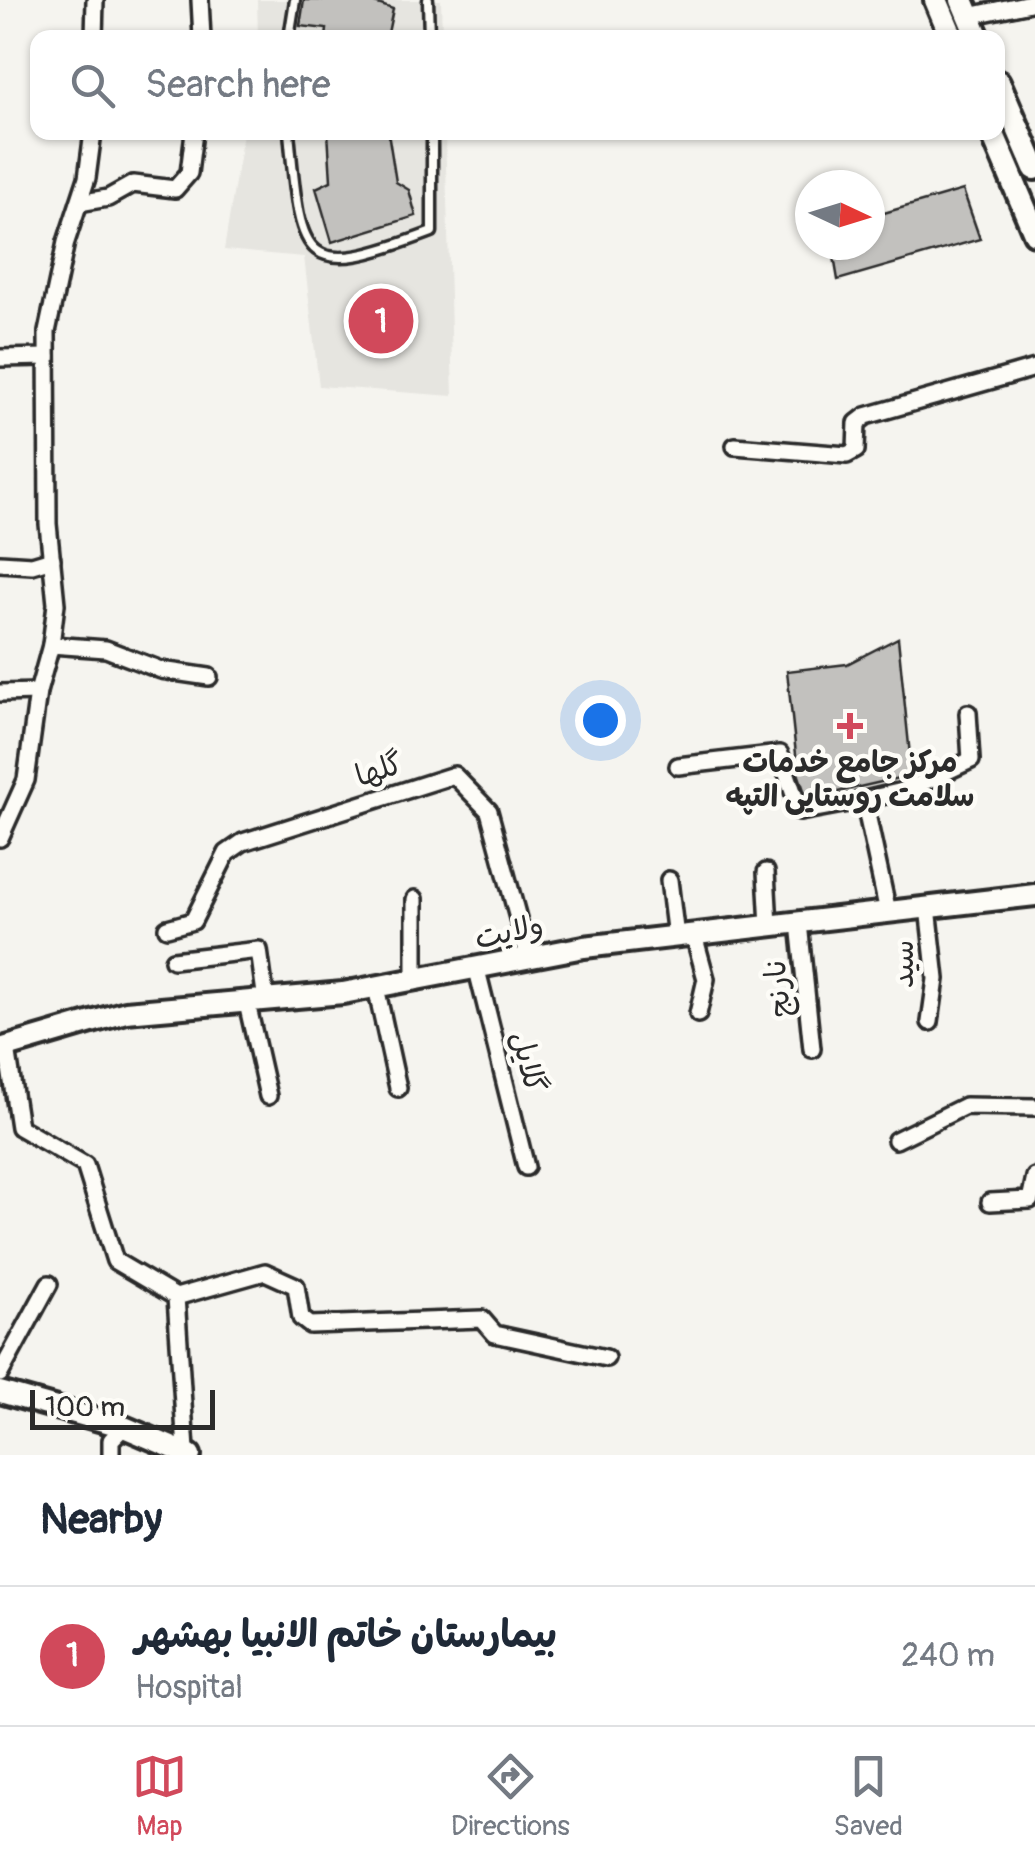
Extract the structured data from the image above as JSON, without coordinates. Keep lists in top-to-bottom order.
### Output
{
  "streets": {
    "street": [
      "گلها",
      "ولایت",
      "سید",
      "نارنج",
      "گلایل"
    ]
  },
  "crossings": [
    ["گلها", "ولایت"],
    ["ولایت", "سید"],
    ["ولایت", "نارنج"],
    ["ولایت", "گلایل"]
  ],
  "places": {
    "health": ["مرکز جامع خدمات سلامت روستایی التپه"]
  },
  "scale_bar": "100 m",
  "north": "right",
  "page": {
    "search": "Search here",
    "pins": "1",
    "scale": "100 m",
    "heading": "Nearby",
    "list": [
      {
        "mark": "1",
        "name": "بیمارستان خاتم الانبیا بهشهر",
        "note": "Hospital",
        "value": "240 m"
      }
    ],
    "nav": ["Map", "Directions", "Saved"]
  }
}
